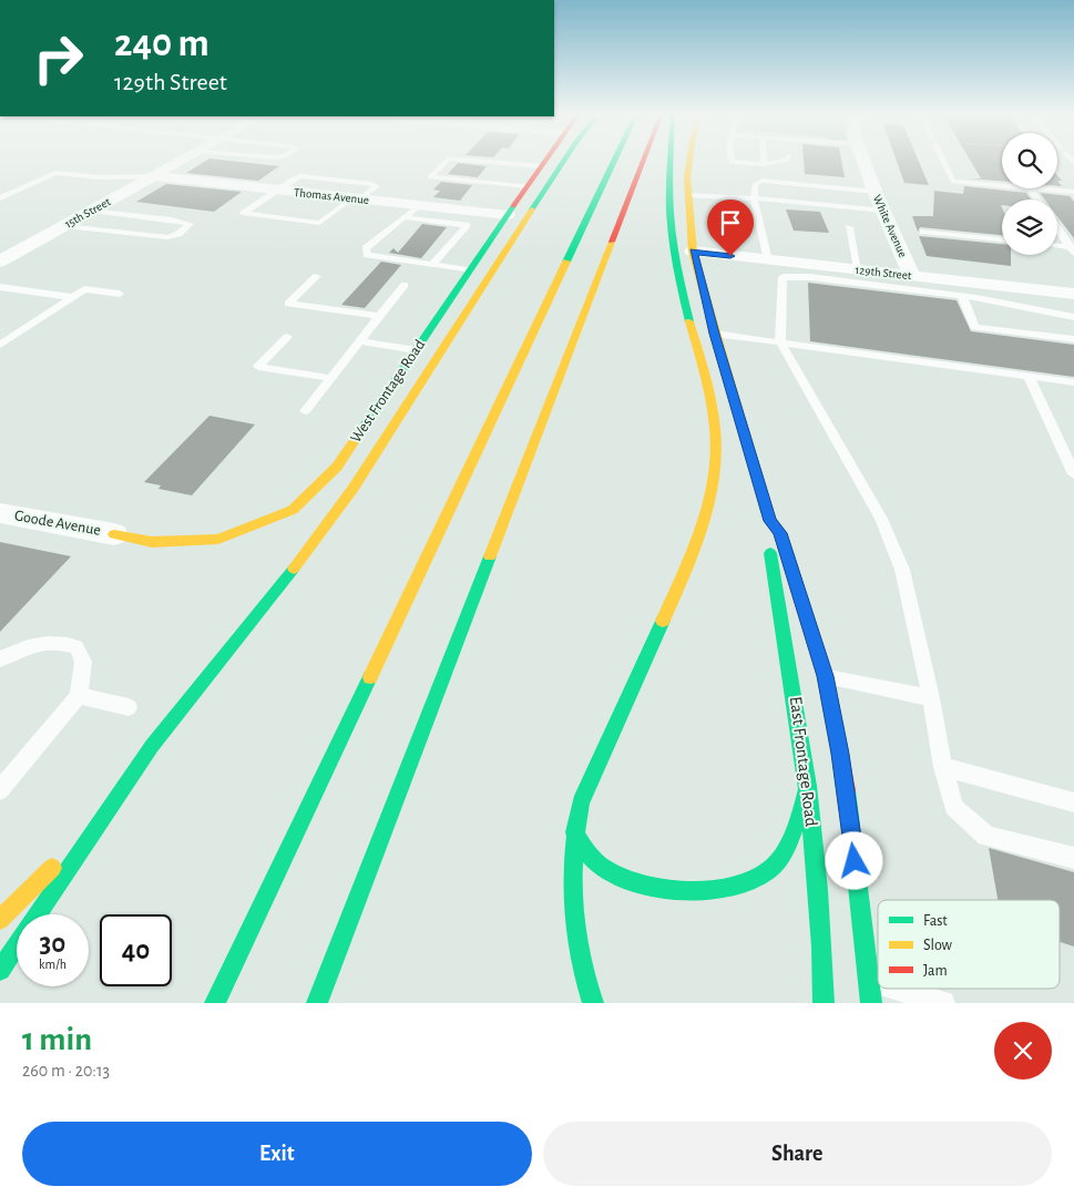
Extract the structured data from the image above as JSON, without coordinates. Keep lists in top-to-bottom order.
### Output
{
  "streets": {
    "main road": ["West Frontage Road", "East Frontage Road"],
    "street": [
      "Thomas Avenue",
      "15th Street",
      "White Avenue",
      "129th Street",
      "Goode Avenue"
    ]
  },
  "crossings": [
    ["Thomas Avenue", "15th Street"],
    ["Thomas Avenue", "West Frontage Road"],
    ["White Avenue", "129th Street"],
    ["129th Street", "East Frontage Road"],
    ["West Frontage Road", "Goode Avenue"]
  ],
  "legend": ["Fast", "Slow", "Jam"],
  "page": {
    "turn": ["240 m", "129th Street"],
    "speed": "30 km/h",
    "limit": "40",
    "heading": ["1 min", "260 m · 20:13"],
    "buttons": ["Exit", "Share"]
  }
}
